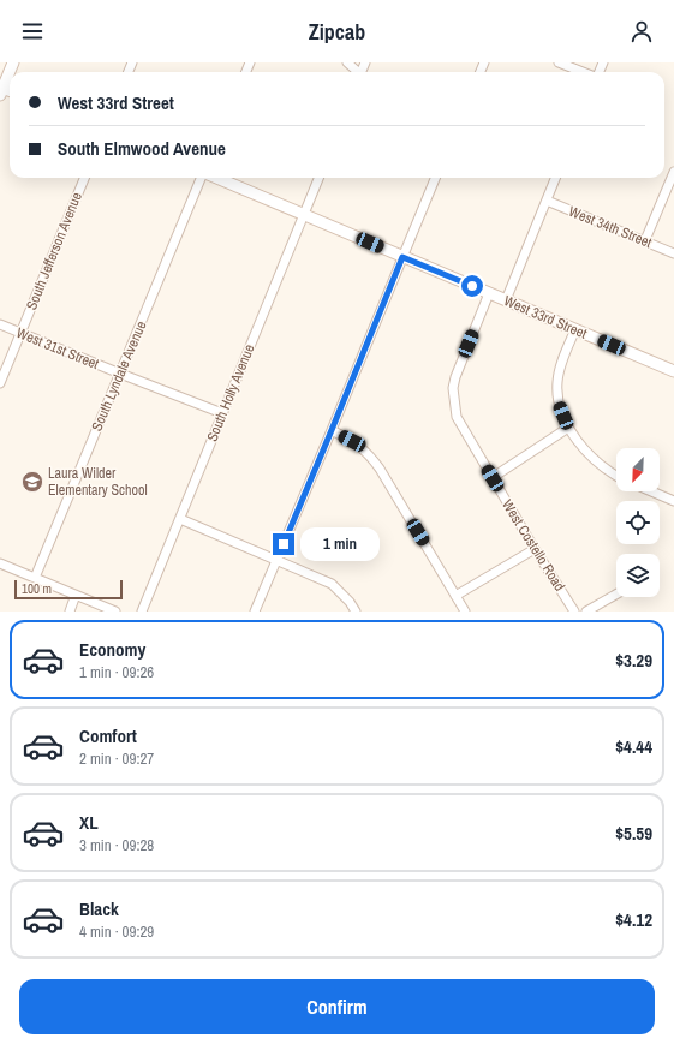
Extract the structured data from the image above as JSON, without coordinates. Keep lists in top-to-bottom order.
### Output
{
  "streets": {
    "street": [
      "West 34th Street",
      "South Jefferson Avenue",
      "West 33rd Street",
      "West 31st Street",
      "South Lyndale Avenue",
      "South Holly Avenue",
      "West Costello Road"
    ]
  },
  "crossings": [
    ["South Jefferson Avenue", "West 31st Street"],
    ["West 33rd Street", "South Holly Avenue"],
    ["West 33rd Street", "West Costello Road"],
    ["West 31st Street", "South Lyndale Avenue"],
    ["West 31st Street", "South Holly Avenue"]
  ],
  "places": {
    "school or university": ["Laura Wilder Elementary School"]
  },
  "scale_bar": "100 m",
  "north": "bottom left",
  "page": {
    "header": "Zipcab",
    "banner": ["West 33rd Street", "South Elmwood Avenue"],
    "bubble": "1 min",
    "scale": "100 m",
    "list": [
      {
        "name": "Economy",
        "note": "1 min · 09:26",
        "value": "$3.29"
      },
      {
        "name": "Comfort",
        "note": "2 min · 09:27",
        "value": "$4.44"
      },
      {
        "name": "XL",
        "note": "3 min · 09:28",
        "value": "$5.59"
      },
      {
        "name": "Black",
        "note": "4 min · 09:29",
        "value": "$4.12"
      }
    ],
    "buttons": "Confirm"
  }
}
